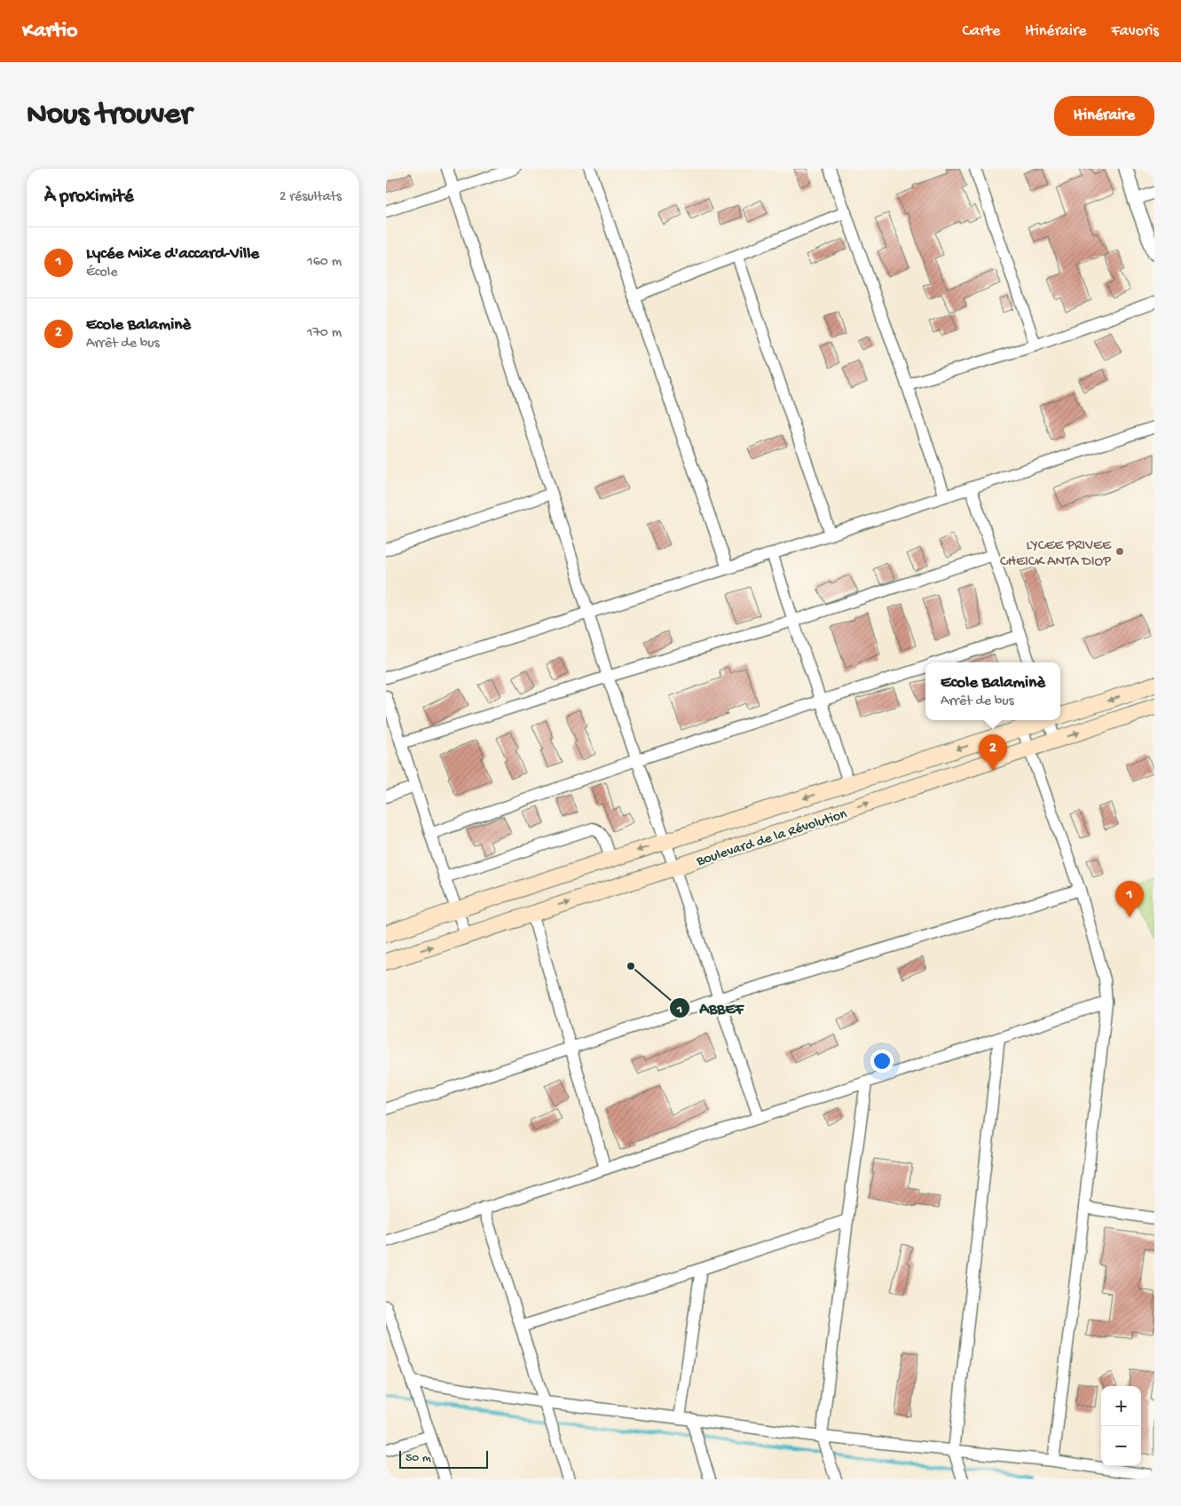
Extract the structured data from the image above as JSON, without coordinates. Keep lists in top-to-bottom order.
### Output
{
  "streets": {
    "main road": ["Boulevard de la Révolution"]
  },
  "places": ["LYCEE PRIVEE CHEICK ANTA DIOP", "ABBEF"],
  "scale_bar": "50 m",
  "page": {
    "header": "Kartio",
    "nav": ["Carte", "Itinéraire", "Favoris"],
    "buttons": "Itinéraire",
    "title": "Nous trouver",
    "heading": ["À proximité", "2 résultats"],
    "list": [
      {
        "mark": "1",
        "name": "Lycée Mixe d'accard-Ville",
        "note": "École",
        "value": "160 m"
      },
      {
        "mark": "2",
        "name": "Ecole Balaminè",
        "note": "Arrêt de bus",
        "value": "170 m"
      }
    ],
    "popup": ["Ecole Balaminè", "Arrêt de bus"],
    "pins": ["2", "1"],
    "map_buttons": ["+", "−"],
    "scale": "50 m"
  }
}
